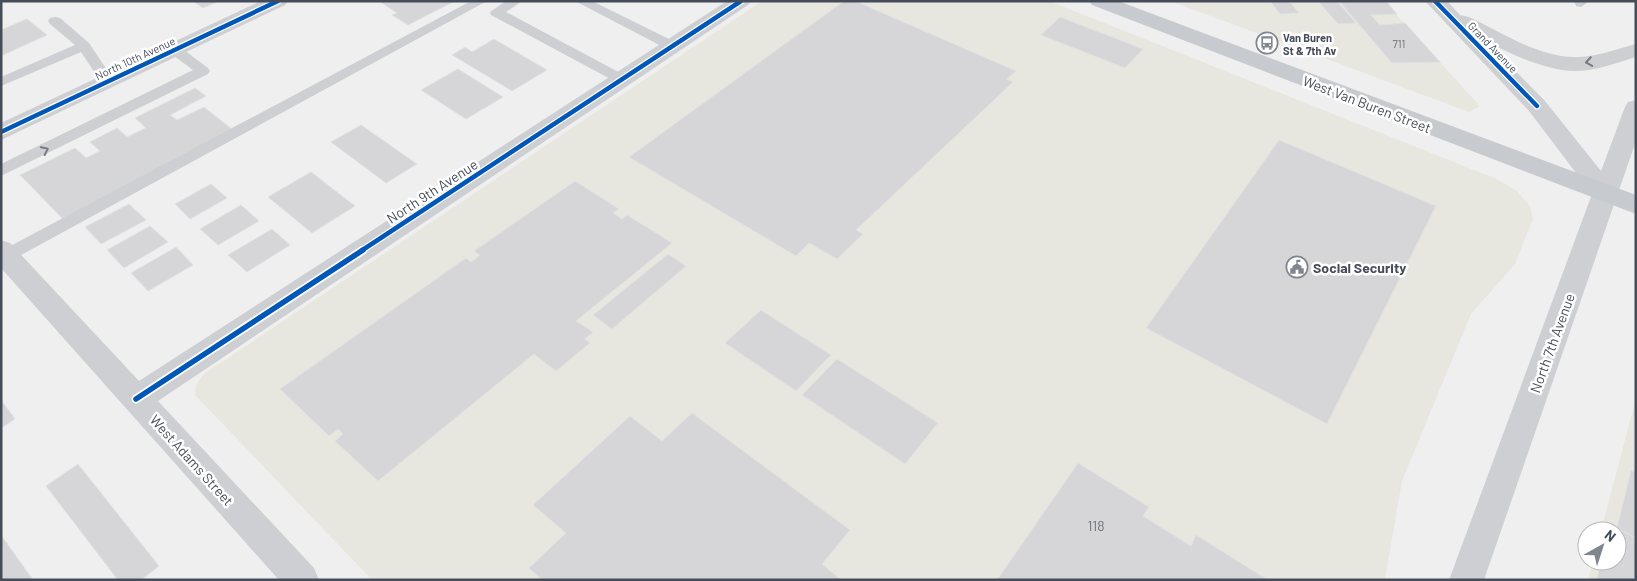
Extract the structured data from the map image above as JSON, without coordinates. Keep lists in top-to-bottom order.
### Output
{
  "streets": {
    "main road": ["Grand Avenue", "West Van Buren Street", "North 7th Avenue"],
    "street": ["North 10th Avenue", "North 9th Avenue", "West Adams Street"]
  },
  "crossings": [
    ["Grand Avenue", "West Van Buren Street"],
    ["Grand Avenue", "North 7th Avenue"],
    ["West Van Buren Street", "North 7th Avenue"],
    ["North 9th Avenue", "West Adams Street"]
  ],
  "places": {
    "bus stop": ["Van Buren St & 7th Av"],
    "public building": ["Social Security"]
  },
  "house_numbers": ["711", "118"],
  "north": "top right"
}
